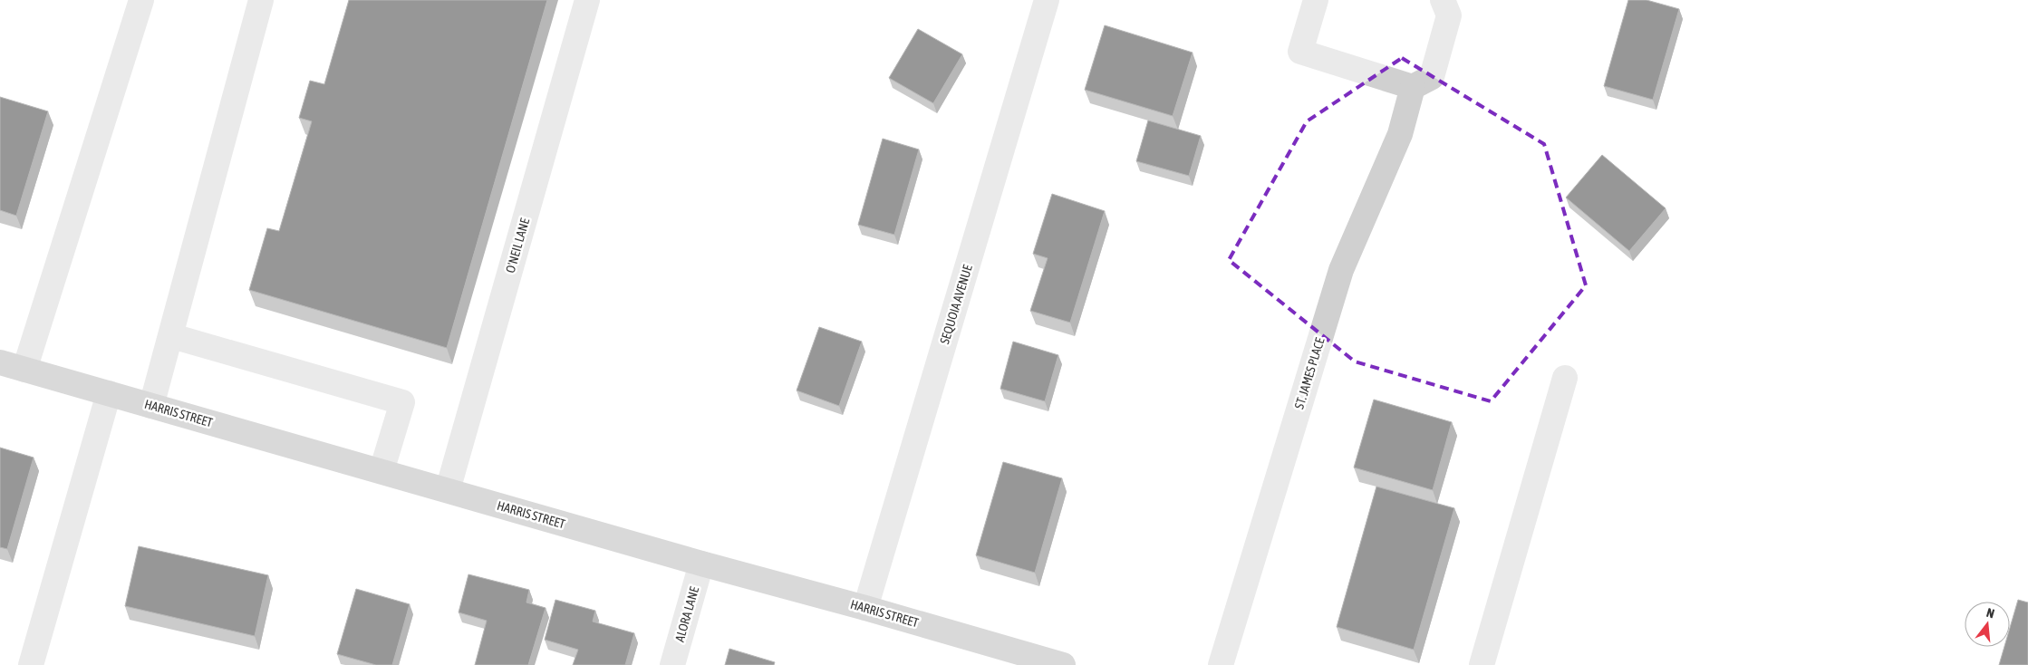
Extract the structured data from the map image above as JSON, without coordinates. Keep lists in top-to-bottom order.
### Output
{
  "streets": {
    "main road": ["HARRIS STREET"],
    "street": [
      "O'NEIL LANE",
      "SEQUOIA AVENUE",
      "ST. JAMES PLACE",
      "ALORA LANE"
    ]
  },
  "crossings": [
    ["O'NEIL LANE", "HARRIS STREET"],
    ["SEQUOIA AVENUE", "HARRIS STREET"],
    ["HARRIS STREET", "ALORA LANE"]
  ],
  "north": "top"
}
